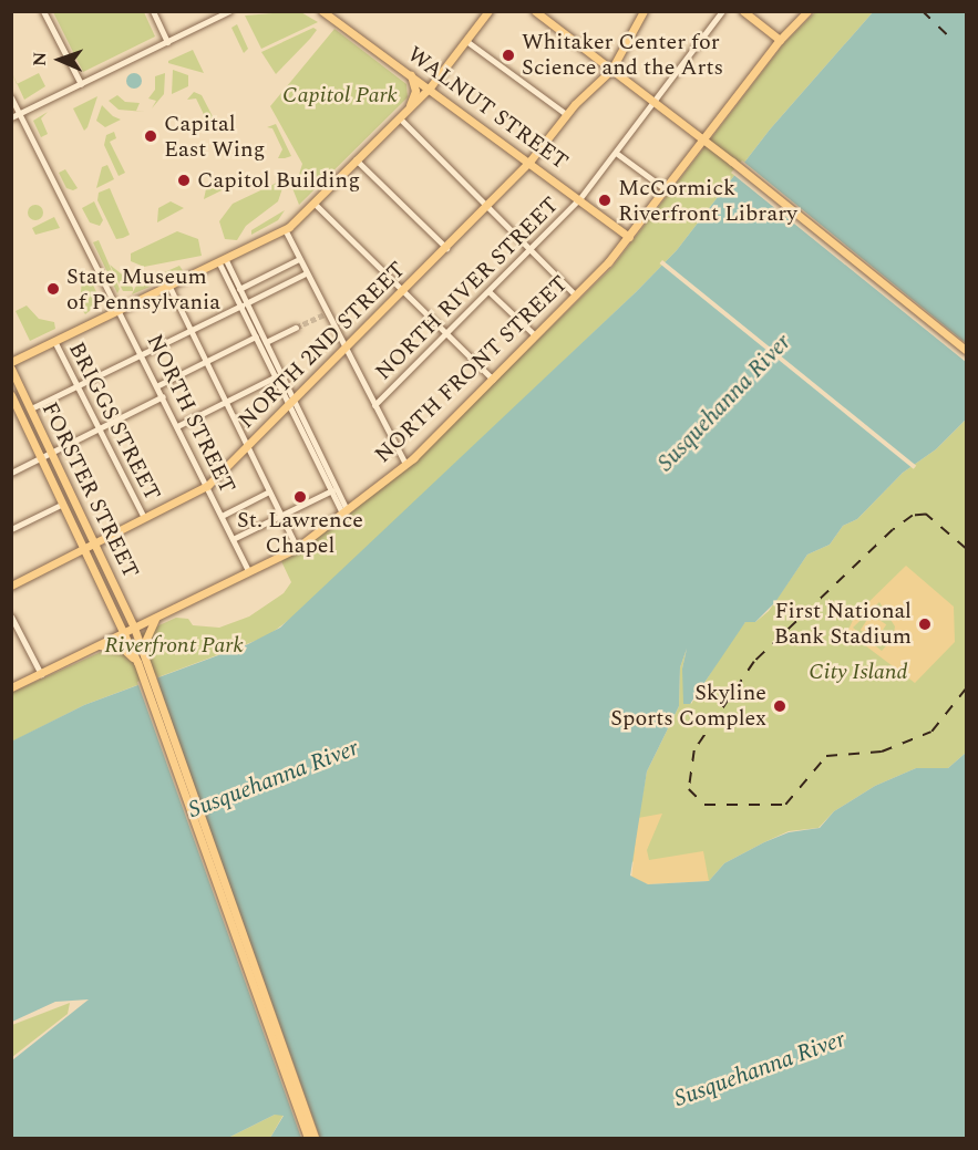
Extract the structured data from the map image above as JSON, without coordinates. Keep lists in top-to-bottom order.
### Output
{
  "streets": {
    "main road": [
      "WALNUT STREET",
      "NORTH 2ND STREET",
      "NORTH FRONT STREET",
      "FORSTER STREET"
    ],
    "street": ["NORTH RIVER STREET", "NORTH STREET", "BRIGGS STREET"]
  },
  "crossings": [
    ["WALNUT STREET", "NORTH RIVER STREET"],
    ["WALNUT STREET", "NORTH 2ND STREET"],
    ["WALNUT STREET", "NORTH FRONT STREET"],
    ["NORTH 2ND STREET", "NORTH STREET"],
    ["NORTH 2ND STREET", "BRIGGS STREET"],
    ["NORTH 2ND STREET", "FORSTER STREET"],
    ["NORTH FRONT STREET", "NORTH STREET"],
    ["NORTH FRONT STREET", "FORSTER STREET"]
  ],
  "water": ["Susquehanna River"],
  "parks": ["Capitol Park", "Riverfront Park", "City Island"],
  "places": [
    "Whitaker Center for Science and the Arts",
    "Capital East Wing",
    "Capitol Building",
    "McCormick Riverfront Library",
    "State Museum of Pennsylvania",
    "St. Lawrence Chapel",
    "First National Bank Stadium",
    "Skyline Sports Complex"
  ],
  "north": "left"
}
